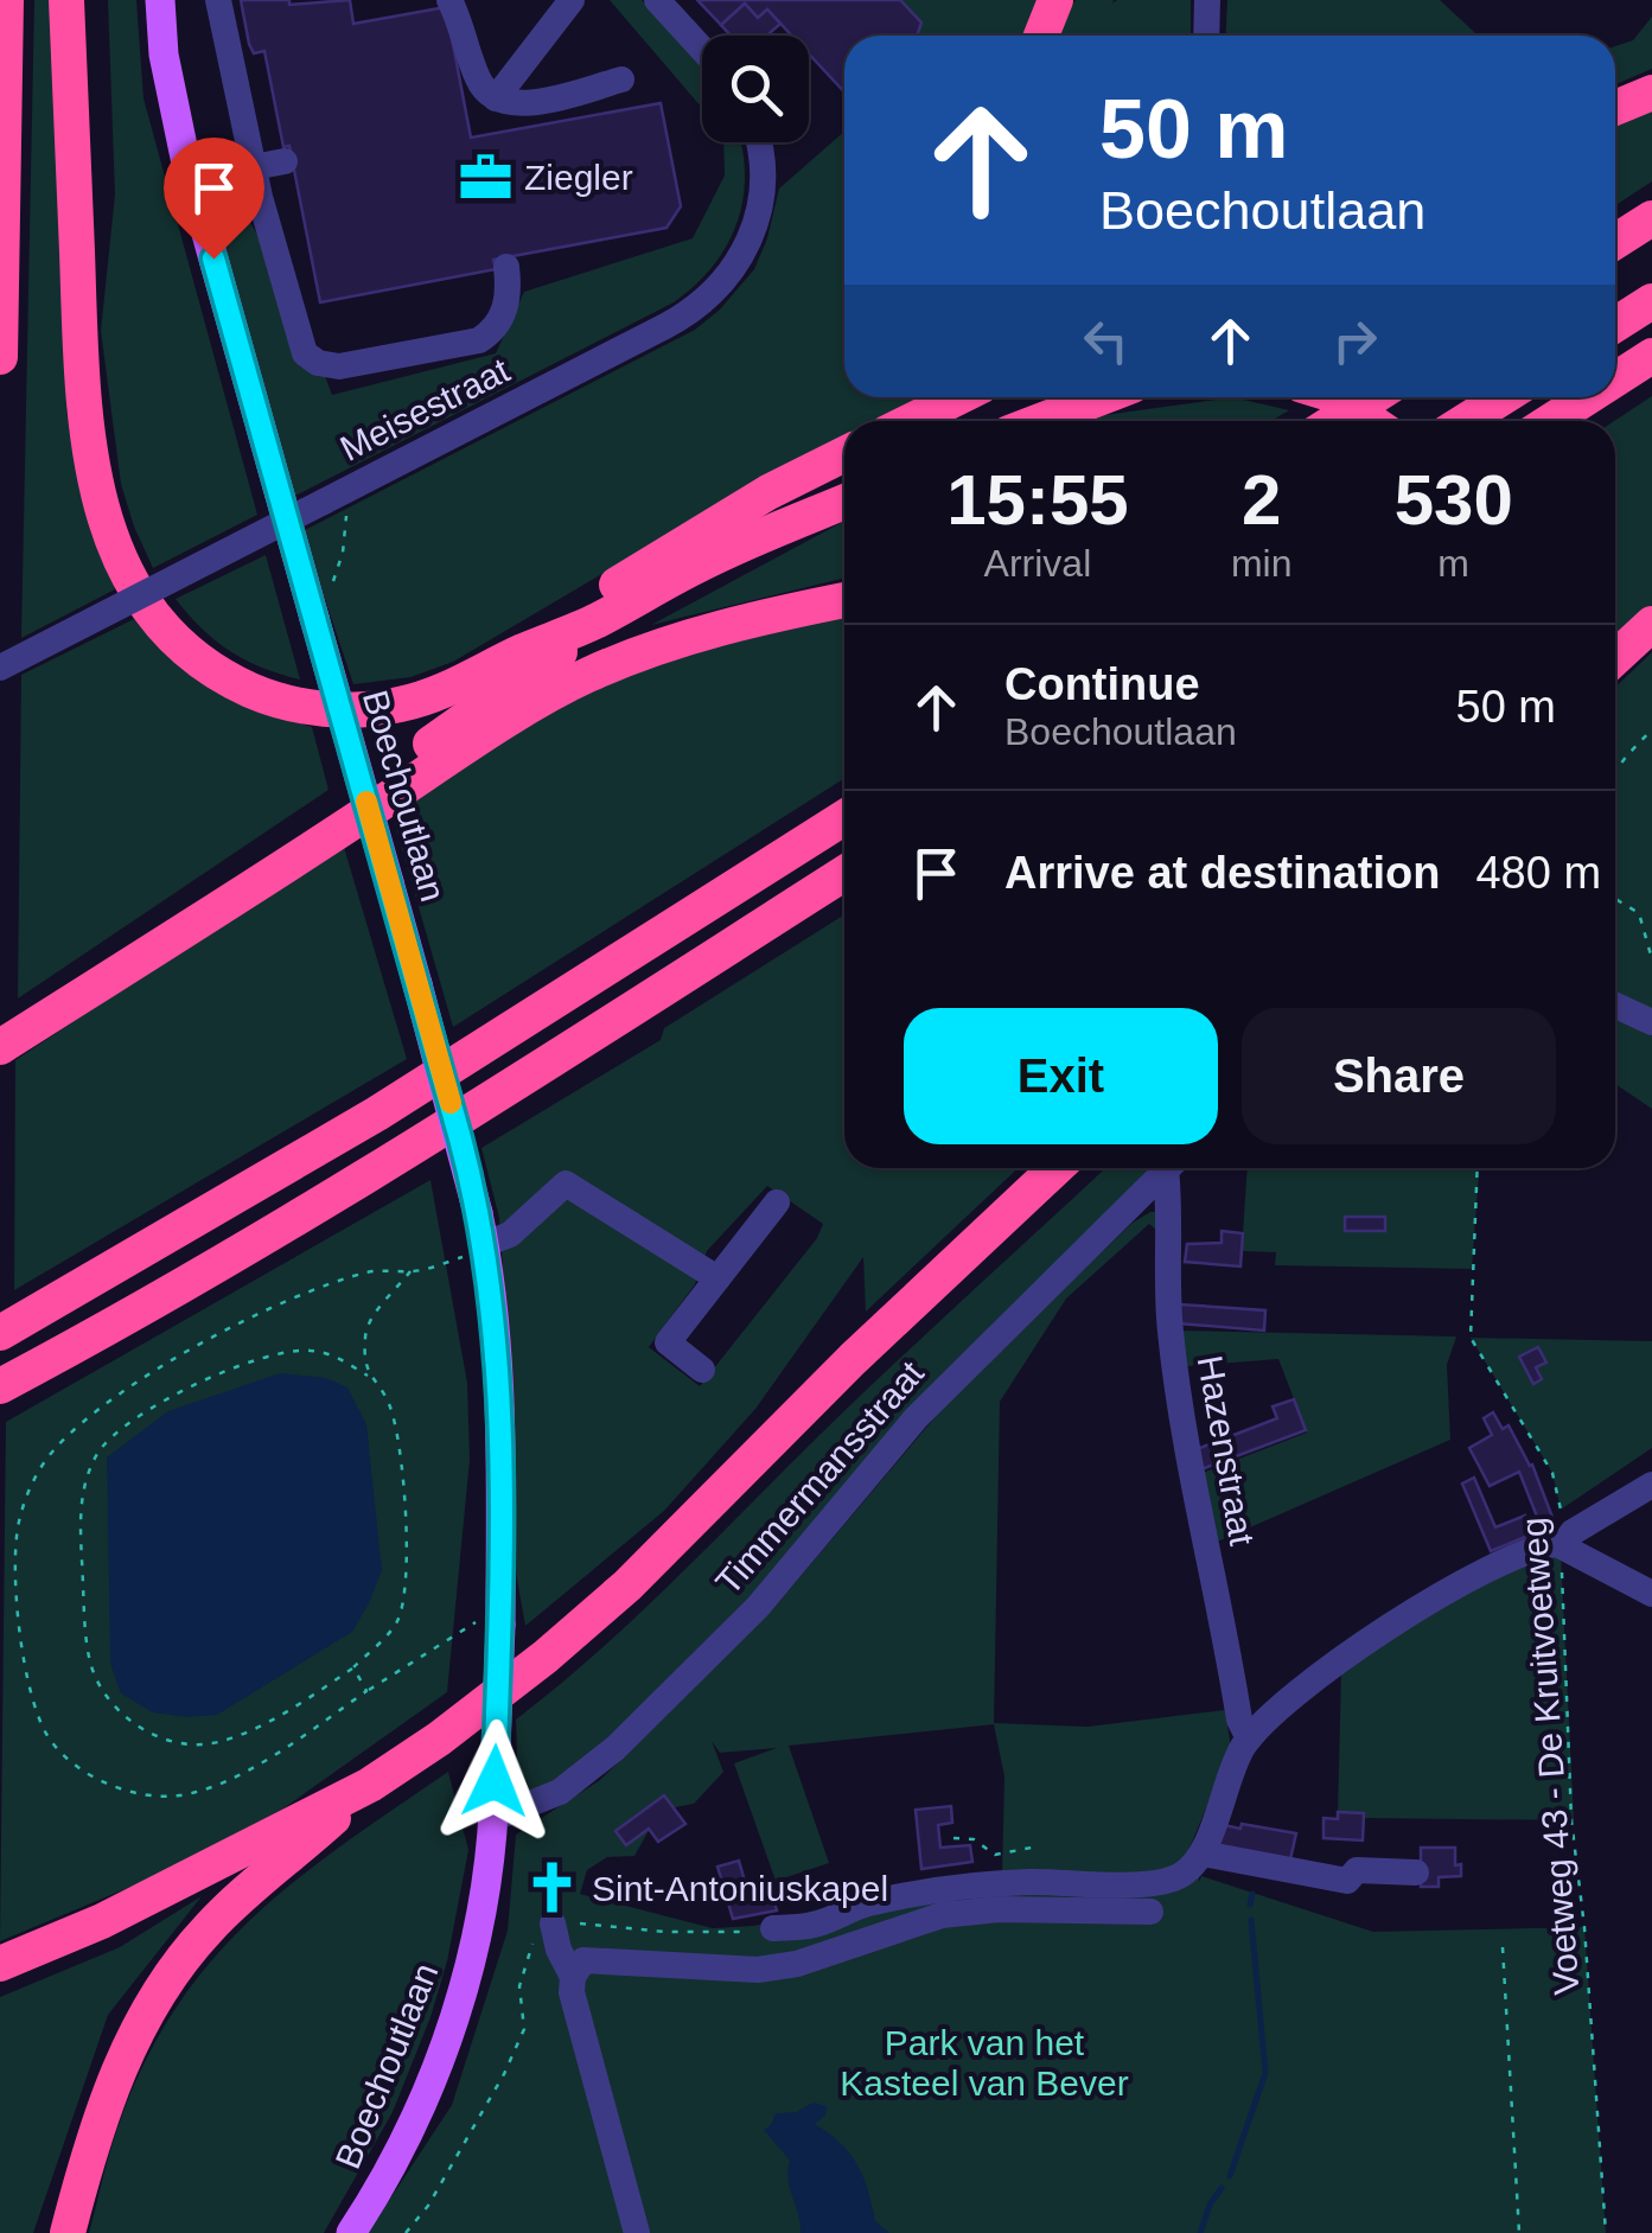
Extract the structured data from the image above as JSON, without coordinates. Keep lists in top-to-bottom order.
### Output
{
  "streets": {
    "main road": ["Boechoutlaan"],
    "street": ["Meisestraat", "Hazenstraat", "Timmermansstraat"],
    "path": ["Voetweg 43 - De Kruitvoetweg"]
  },
  "crossings": [
    ["Boechoutlaan", "Timmermansstraat"]
  ],
  "parks": ["Park van het Kasteel van Bever"],
  "places": {
    "office": ["Ziegler"],
    "church": ["Sint-Antoniuskapel"]
  },
  "page": {
    "turn": ["50 m", "Boechoutlaan"],
    "eta": [
      "15:55",
      "Arrival",
      "2",
      "min",
      "530",
      "m"
    ],
    "list": [
      {
        "name": "Continue",
        "note": "Boechoutlaan",
        "value": "50 m"
      },
      {
        "name": "Arrive at destination",
        "value": "480 m"
      }
    ],
    "buttons": ["Exit", "Share"]
  }
}
